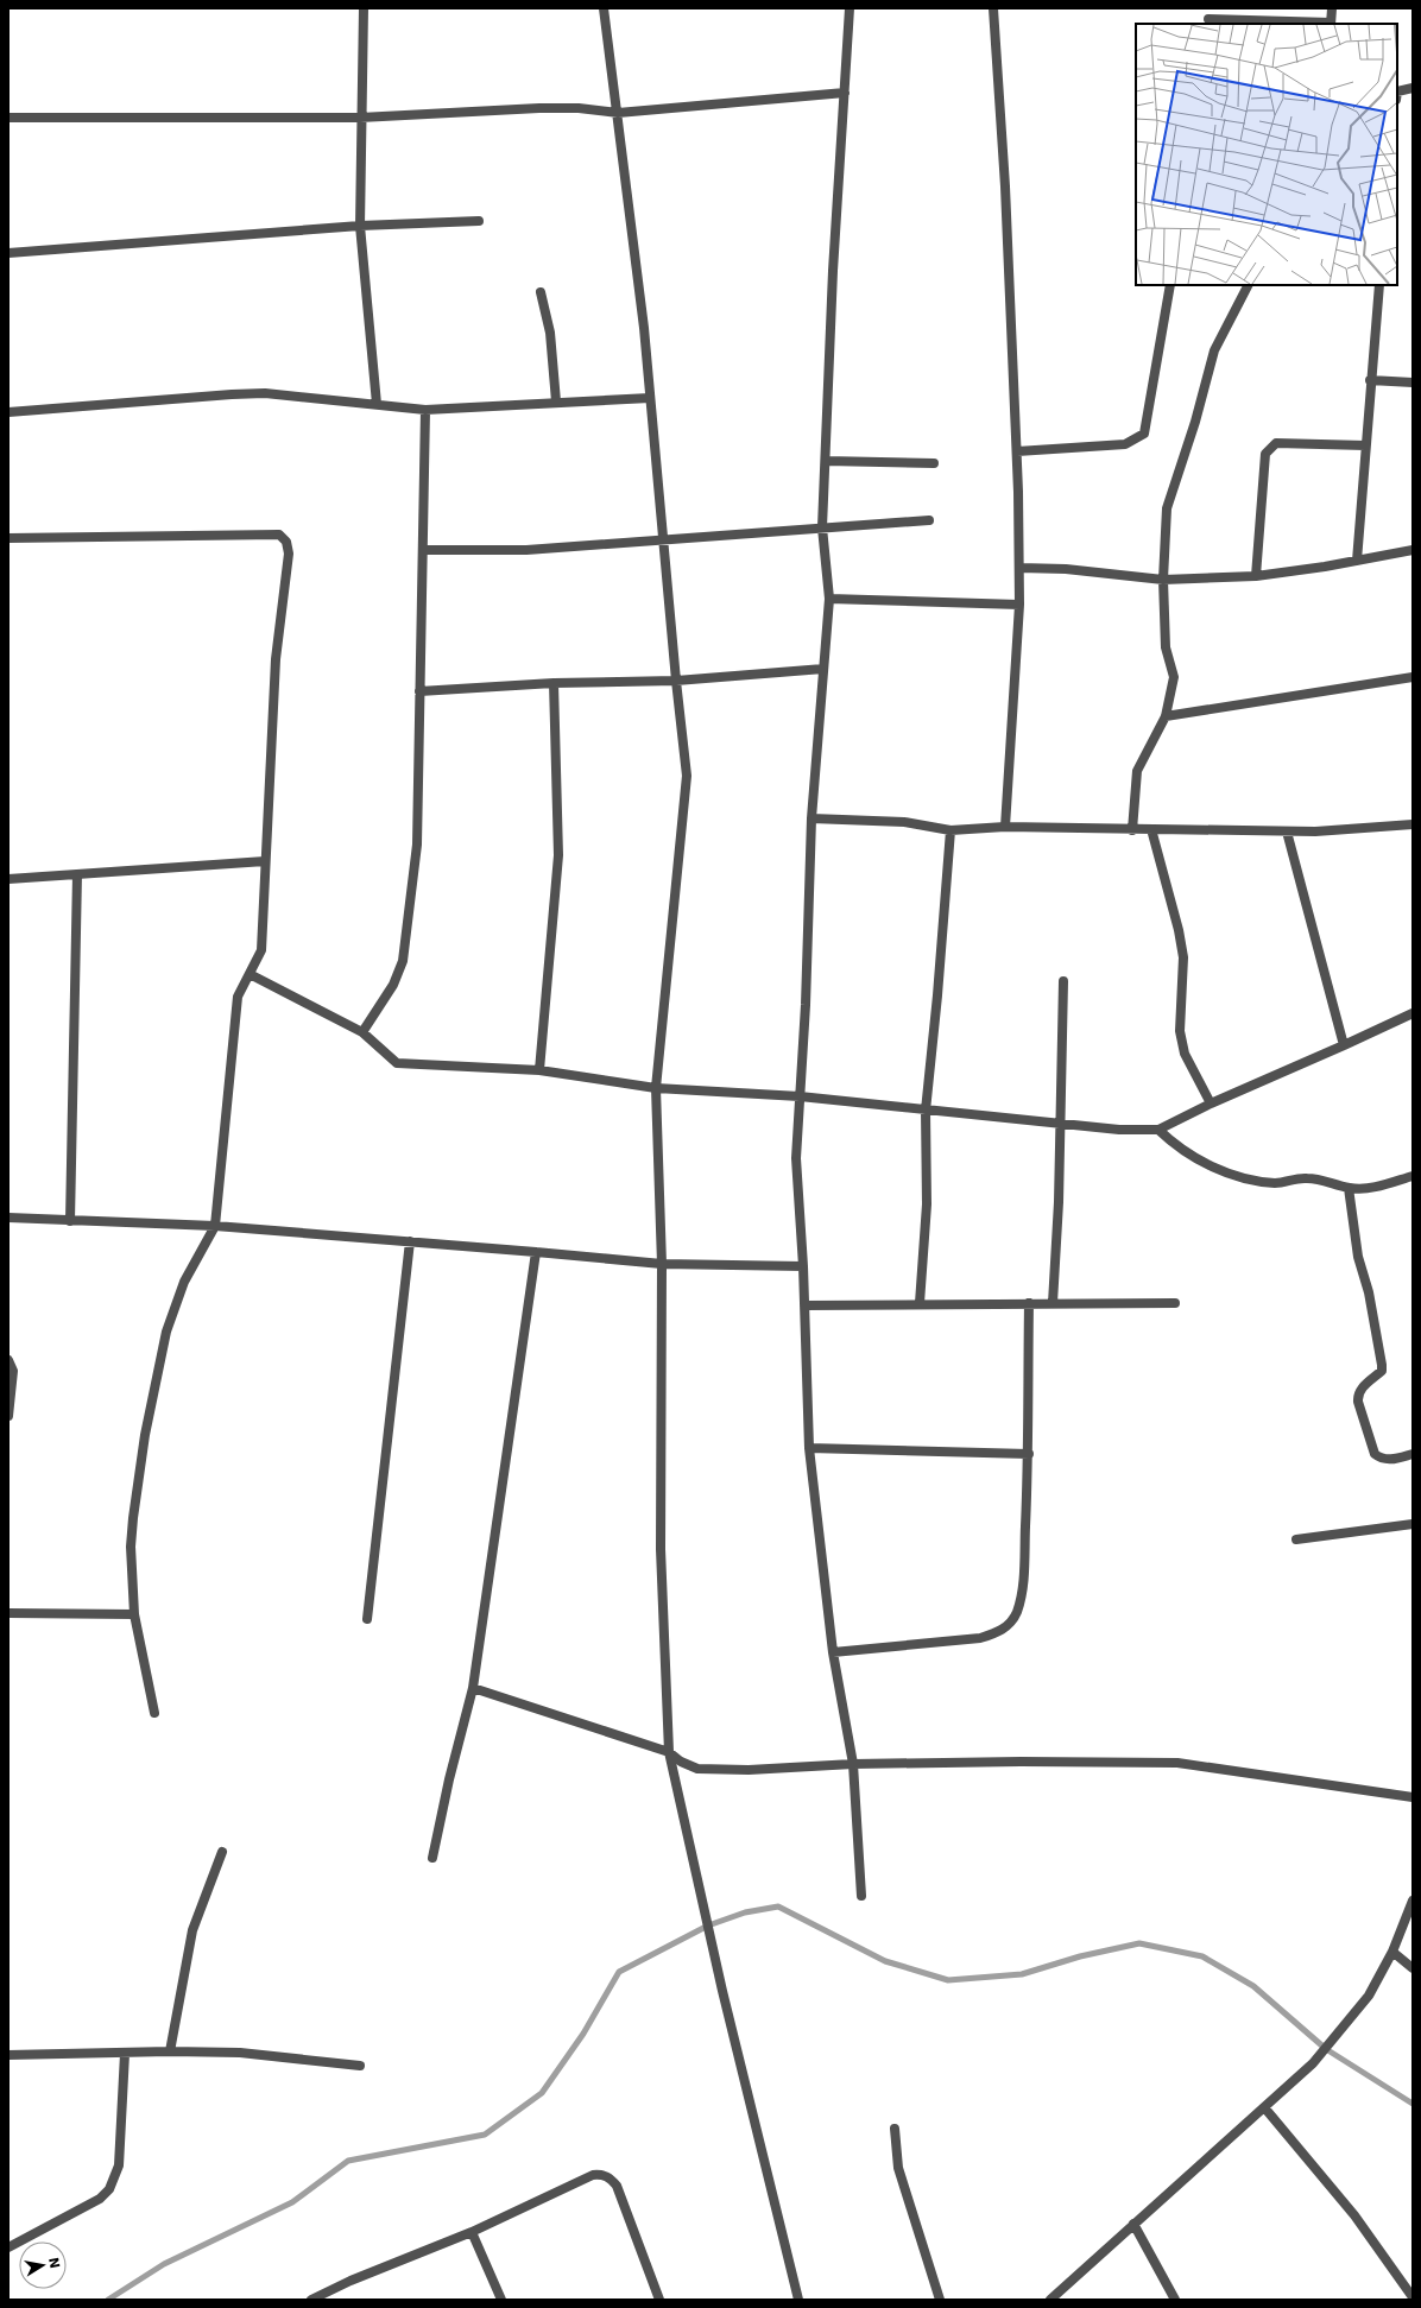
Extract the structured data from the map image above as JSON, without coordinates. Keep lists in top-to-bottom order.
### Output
{
  "north": "right"
}
